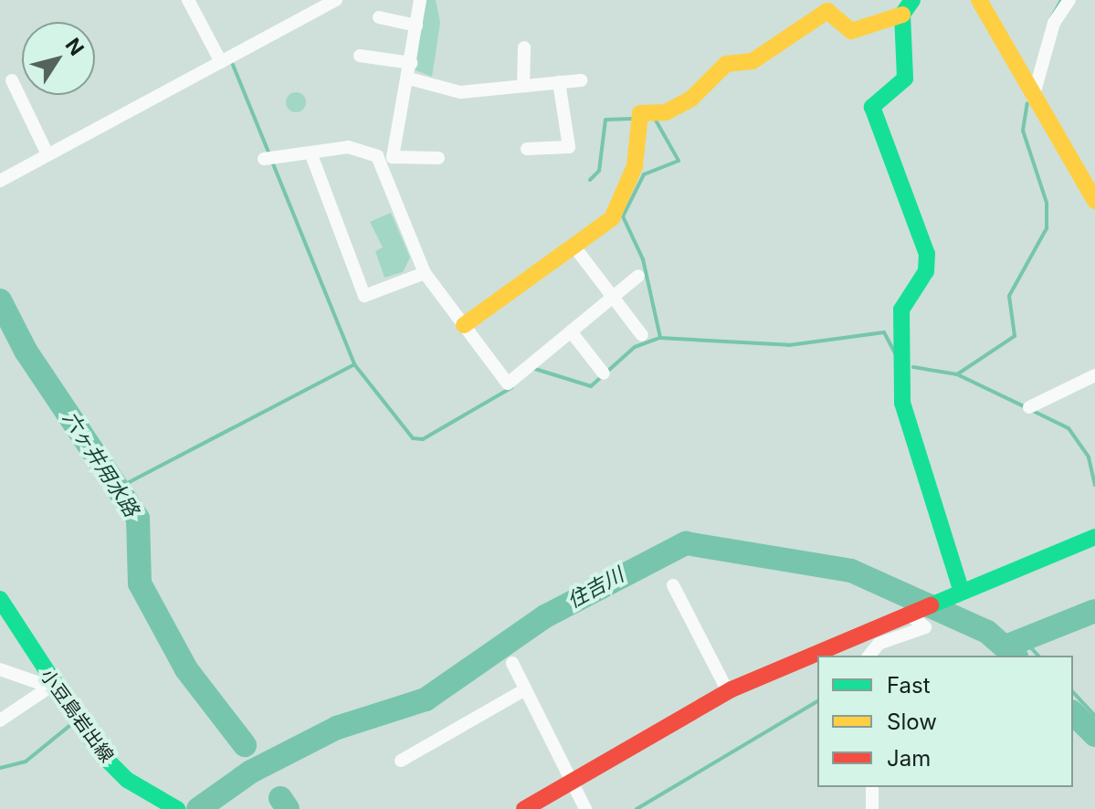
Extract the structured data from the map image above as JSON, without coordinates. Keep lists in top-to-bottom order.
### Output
{
  "streets": {
    "street": ["小豆島岩出線"]
  },
  "water": ["六ヶ井用水路", "住吉川"],
  "legend": ["Fast", "Slow", "Jam"],
  "north": "top right"
}
